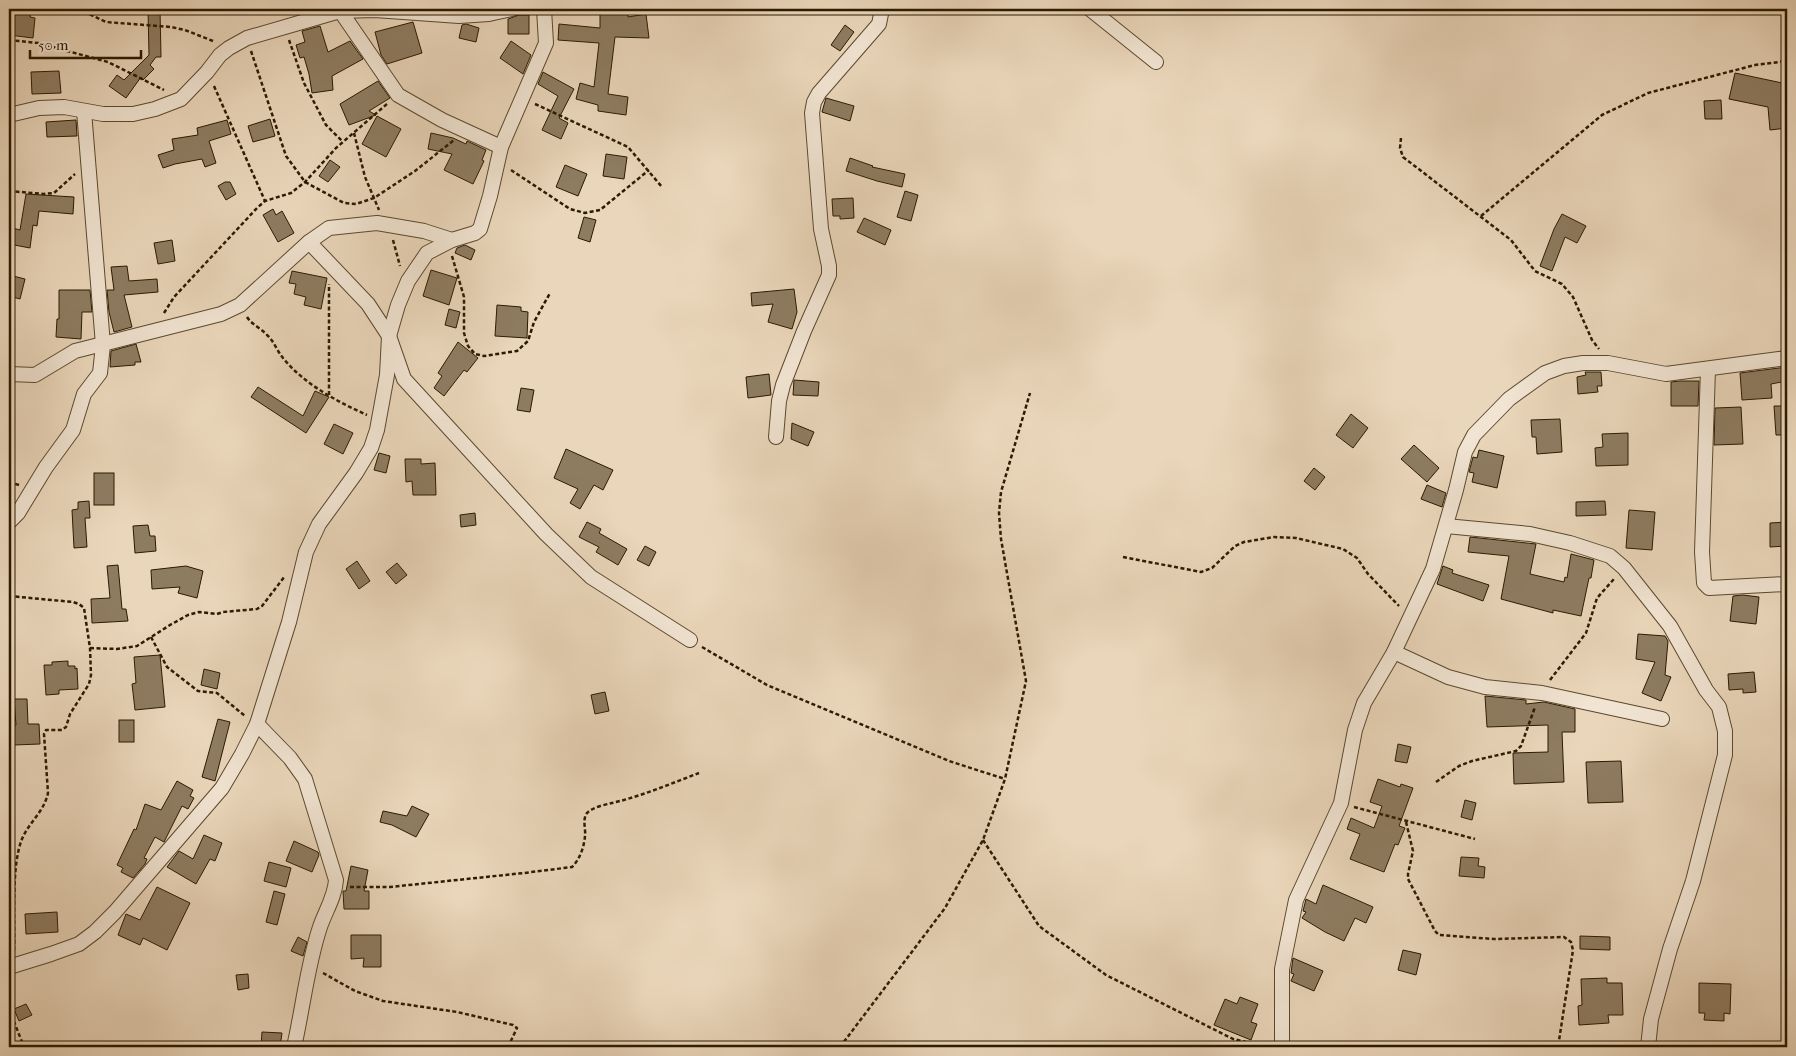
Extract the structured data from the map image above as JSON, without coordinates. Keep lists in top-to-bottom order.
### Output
{
  "scale_bar": "50 m"
}
